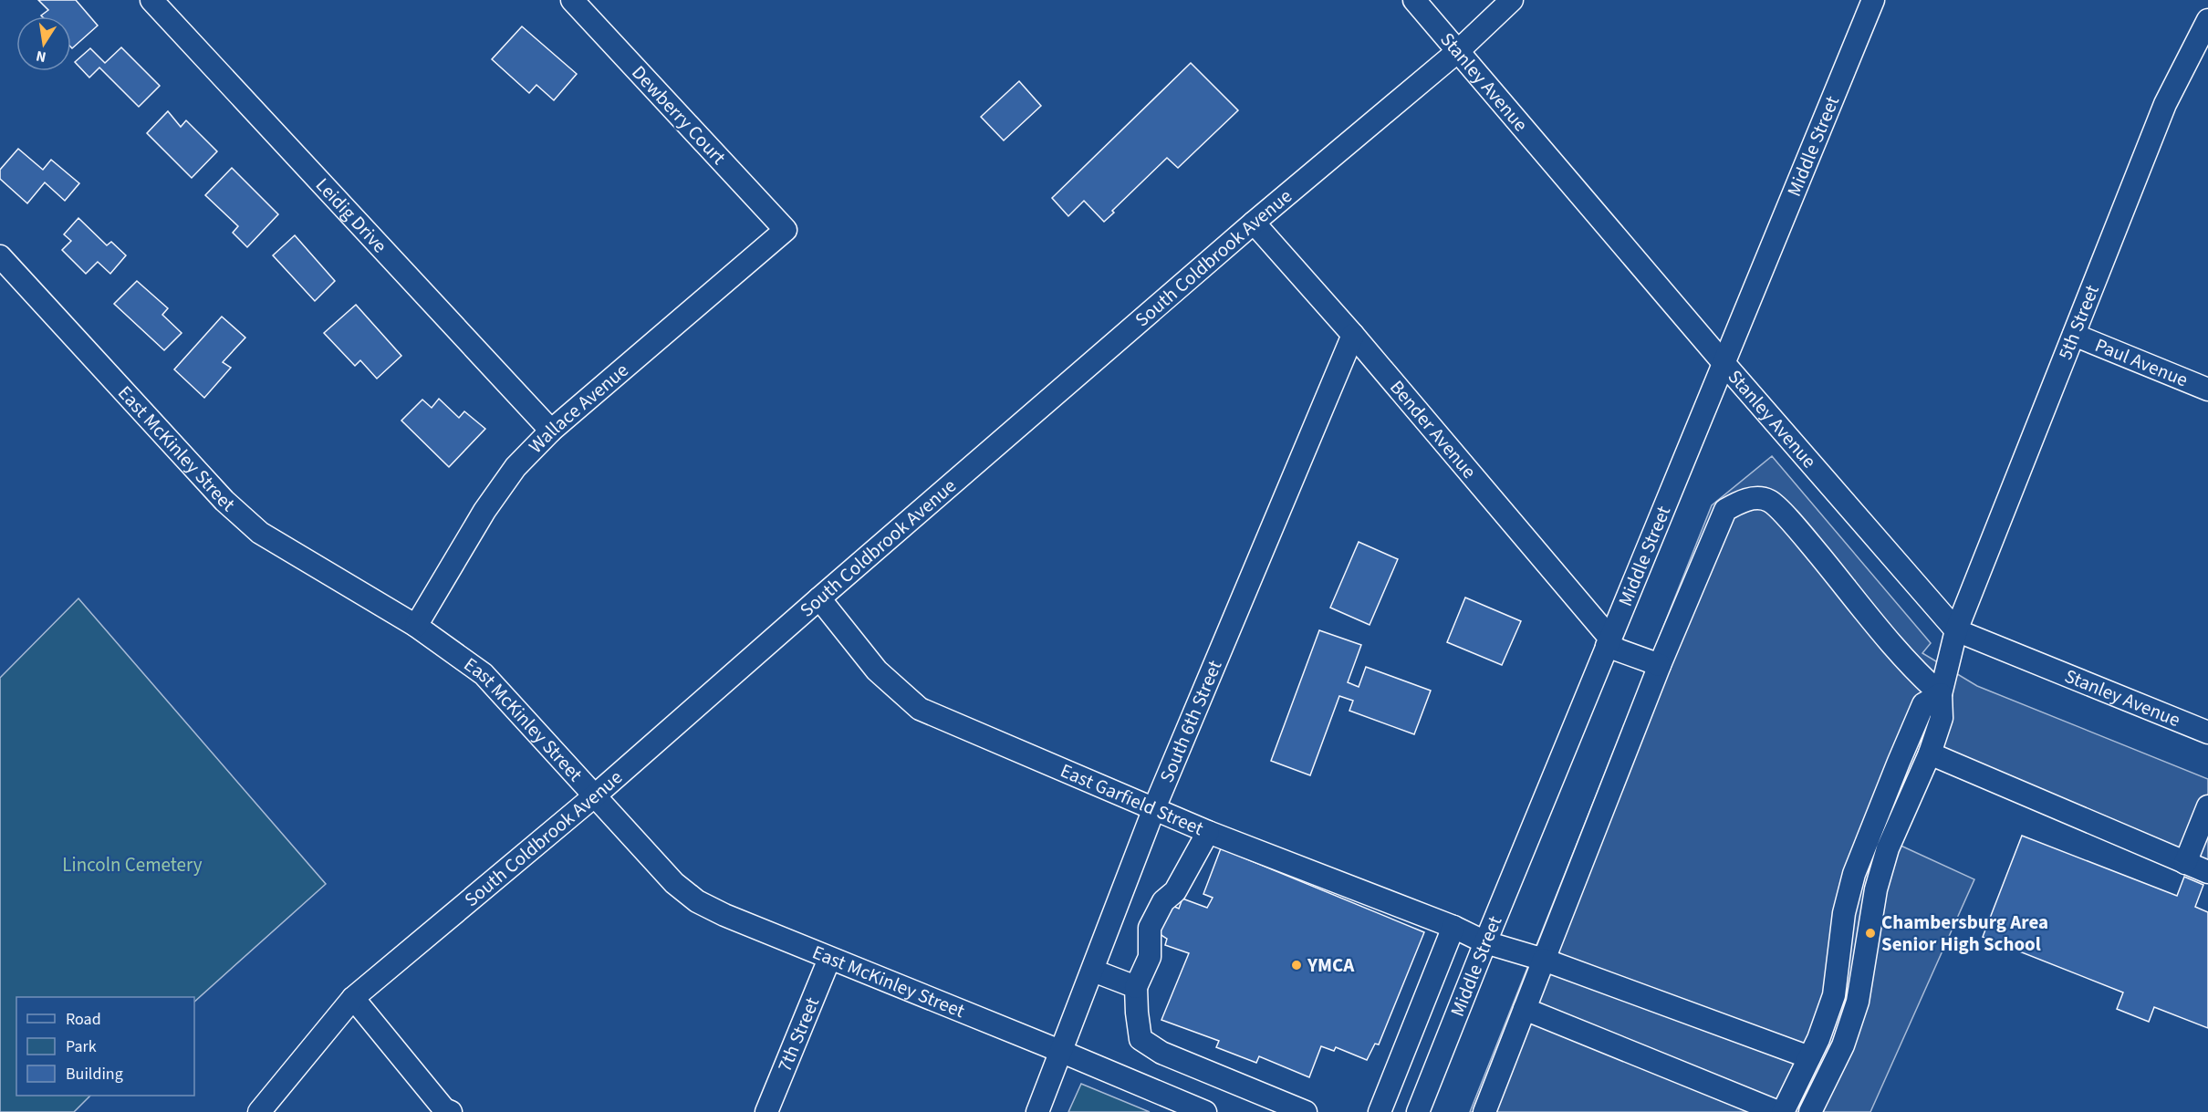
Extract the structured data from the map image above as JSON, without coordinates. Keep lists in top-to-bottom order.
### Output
{
  "streets": {
    "street": [
      "Stanley Avenue",
      "Dewberry Court",
      "Middle Street",
      "Leidig Drive",
      "South Coldbrook Avenue",
      "5th Street",
      "Paul Avenue",
      "Wallace Avenue",
      "Bender Avenue",
      "East McKinley Street",
      "South 6th Street",
      "East Garfield Street",
      "7th Street"
    ]
  },
  "crossings": [
    ["Stanley Avenue", "Middle Street"],
    ["Stanley Avenue", "South Coldbrook Avenue"],
    ["Stanley Avenue", "5th Street"],
    ["Dewberry Court", "Wallace Avenue"],
    ["Middle Street", "Bender Avenue"],
    ["Middle Street", "East Garfield Street"],
    ["Leidig Drive", "Wallace Avenue"],
    ["South Coldbrook Avenue", "Bender Avenue"],
    ["South Coldbrook Avenue", "East McKinley Street"],
    ["South Coldbrook Avenue", "East Garfield Street"],
    ["5th Street", "Paul Avenue"],
    ["Wallace Avenue", "East McKinley Street"],
    ["Bender Avenue", "South 6th Street"],
    ["East McKinley Street", "South 6th Street"],
    ["East McKinley Street", "7th Street"],
    ["South 6th Street", "East Garfield Street"]
  ],
  "parks": ["Lincoln Cemetery"],
  "places": ["Chambersburg Area Senior High School", "YMCA"],
  "legend": ["Road", "Park", "Building"],
  "north": "bottom"
}
